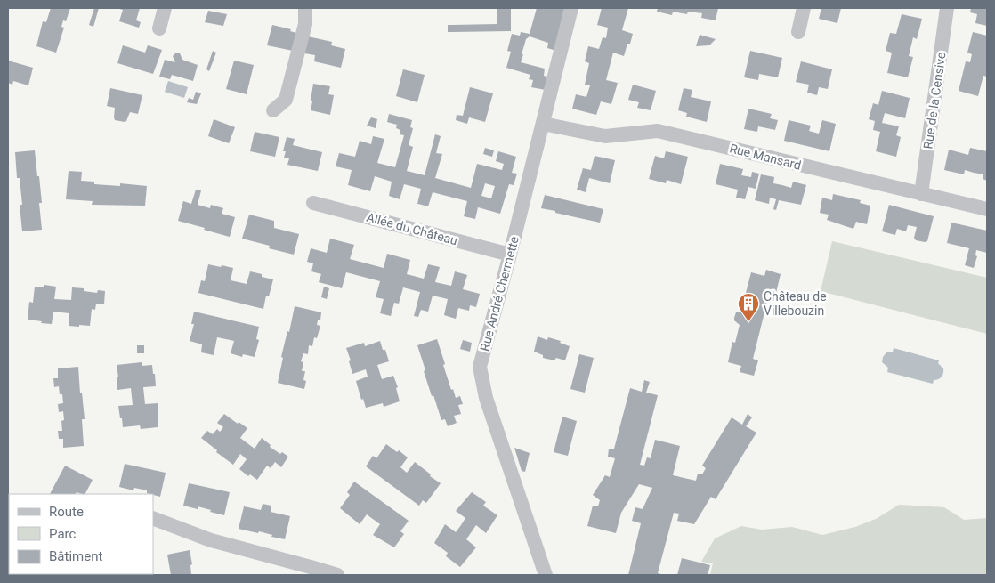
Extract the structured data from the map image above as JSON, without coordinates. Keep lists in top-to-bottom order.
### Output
{
  "streets": {
    "street": [
      "Rue de la Censive",
      "Rue Mansard",
      "Allée du Château",
      "Rue André Chermette"
    ]
  },
  "crossings": [
    ["Rue de la Censive", "Rue Mansard"],
    ["Rue Mansard", "Rue André Chermette"],
    ["Allée du Château", "Rue André Chermette"]
  ],
  "places": {
    "building": ["Château de Villebouzin"]
  },
  "legend": ["Route", "Parc", "Bâtiment"]
}
